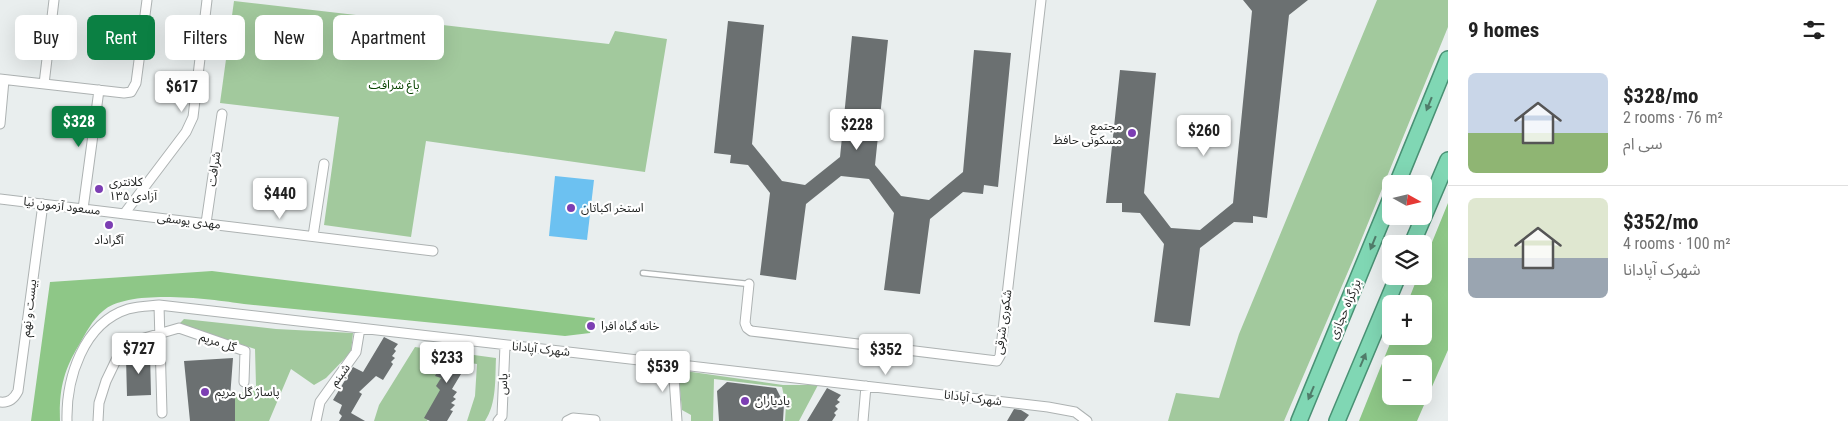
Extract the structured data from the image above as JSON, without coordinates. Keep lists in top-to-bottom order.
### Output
{
  "streets": {
    "highway": ["بزرگراه حجازی"],
    "street": [
      "شرافت",
      "مسعود آزمون نیا",
      "مهدی یوسفی",
      "بیست و نهم",
      "شکوری شرقی",
      "گل مریم",
      "شهرک آپادانا",
      "شبنم",
      "یاس"
    ]
  },
  "crossings": [
    ["شرافت", "مهدی یوسفی"],
    ["مسعود آزمون نیا", "مهدی یوسفی"],
    ["مسعود آزمون نیا", "بیست و نهم"],
    ["شهرک آپادانا", "شبنم"],
    ["شهرک آپادانا", "یاس"]
  ],
  "parks": ["باغ شرافت"],
  "places": [
    "مجتمع مسکونی حافظ",
    "کلانتری ۱۳۵ آزادی",
    "استخر اکباتان",
    "آگراداد",
    "خانه گیاه افرا",
    "پاساژ گل مریم",
    "یادیاران"
  ],
  "north": "right",
  "page": {
    "heading": "9 homes",
    "chip": [
      "Buy",
      "Rent",
      "Filters",
      "New",
      "Apartment"
    ],
    "list": [
      {
        "name": "$328/mo",
        "note": "2 rooms · 76 m² · سی ام"
      },
      {
        "name": "$352/mo",
        "note": "4 rooms · 100 m² · شهرک آپادانا"
      }
    ],
    "price": [
      "$617",
      "$328",
      "$228",
      "$260",
      "$440",
      "$727",
      "$352",
      "$233",
      "$539"
    ],
    "map_buttons": ["+", "−"]
  }
}
